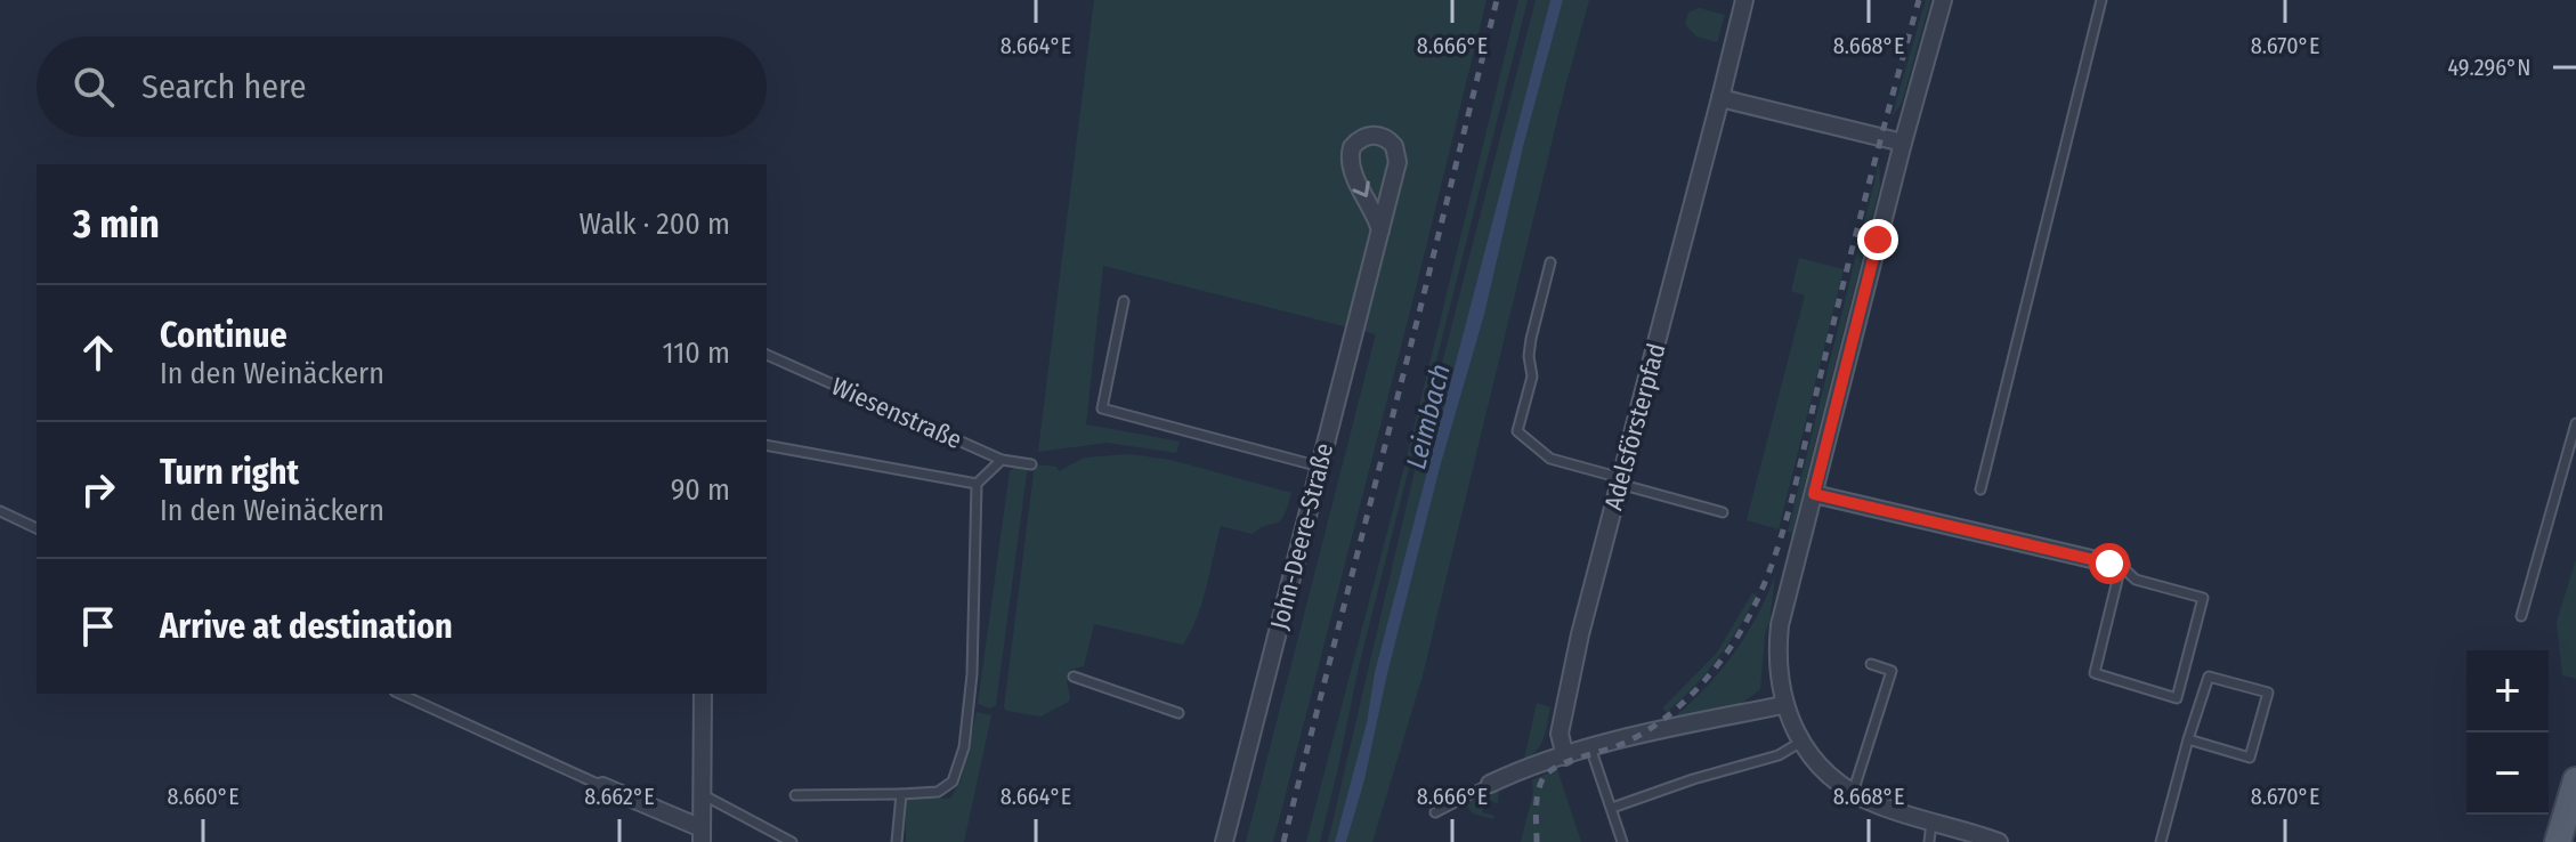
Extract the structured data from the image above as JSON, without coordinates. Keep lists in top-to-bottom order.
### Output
{
  "streets": {
    "street": ["Adelsförsterpfad", "John-Deere-Straße"],
    "lane": ["Wiesenstraße"]
  },
  "water": ["Leimbach"],
  "page": {
    "search": "Search here",
    "heading": ["3 min", "Walk · 200 m"],
    "list": [
      ["Continue", "In den Weinäckern", "110 m"],
      ["Turn right", "In den Weinäckern", "90 m"],
      "Arrive at destination"
    ],
    "map_buttons": ["+", "−"]
  },
  "coordinates": [
    "8.664°E",
    "8.666°E",
    "8.668°E",
    "8.670°E",
    "49.296°N",
    "8.660°E",
    "8.662°E"
  ]
}
